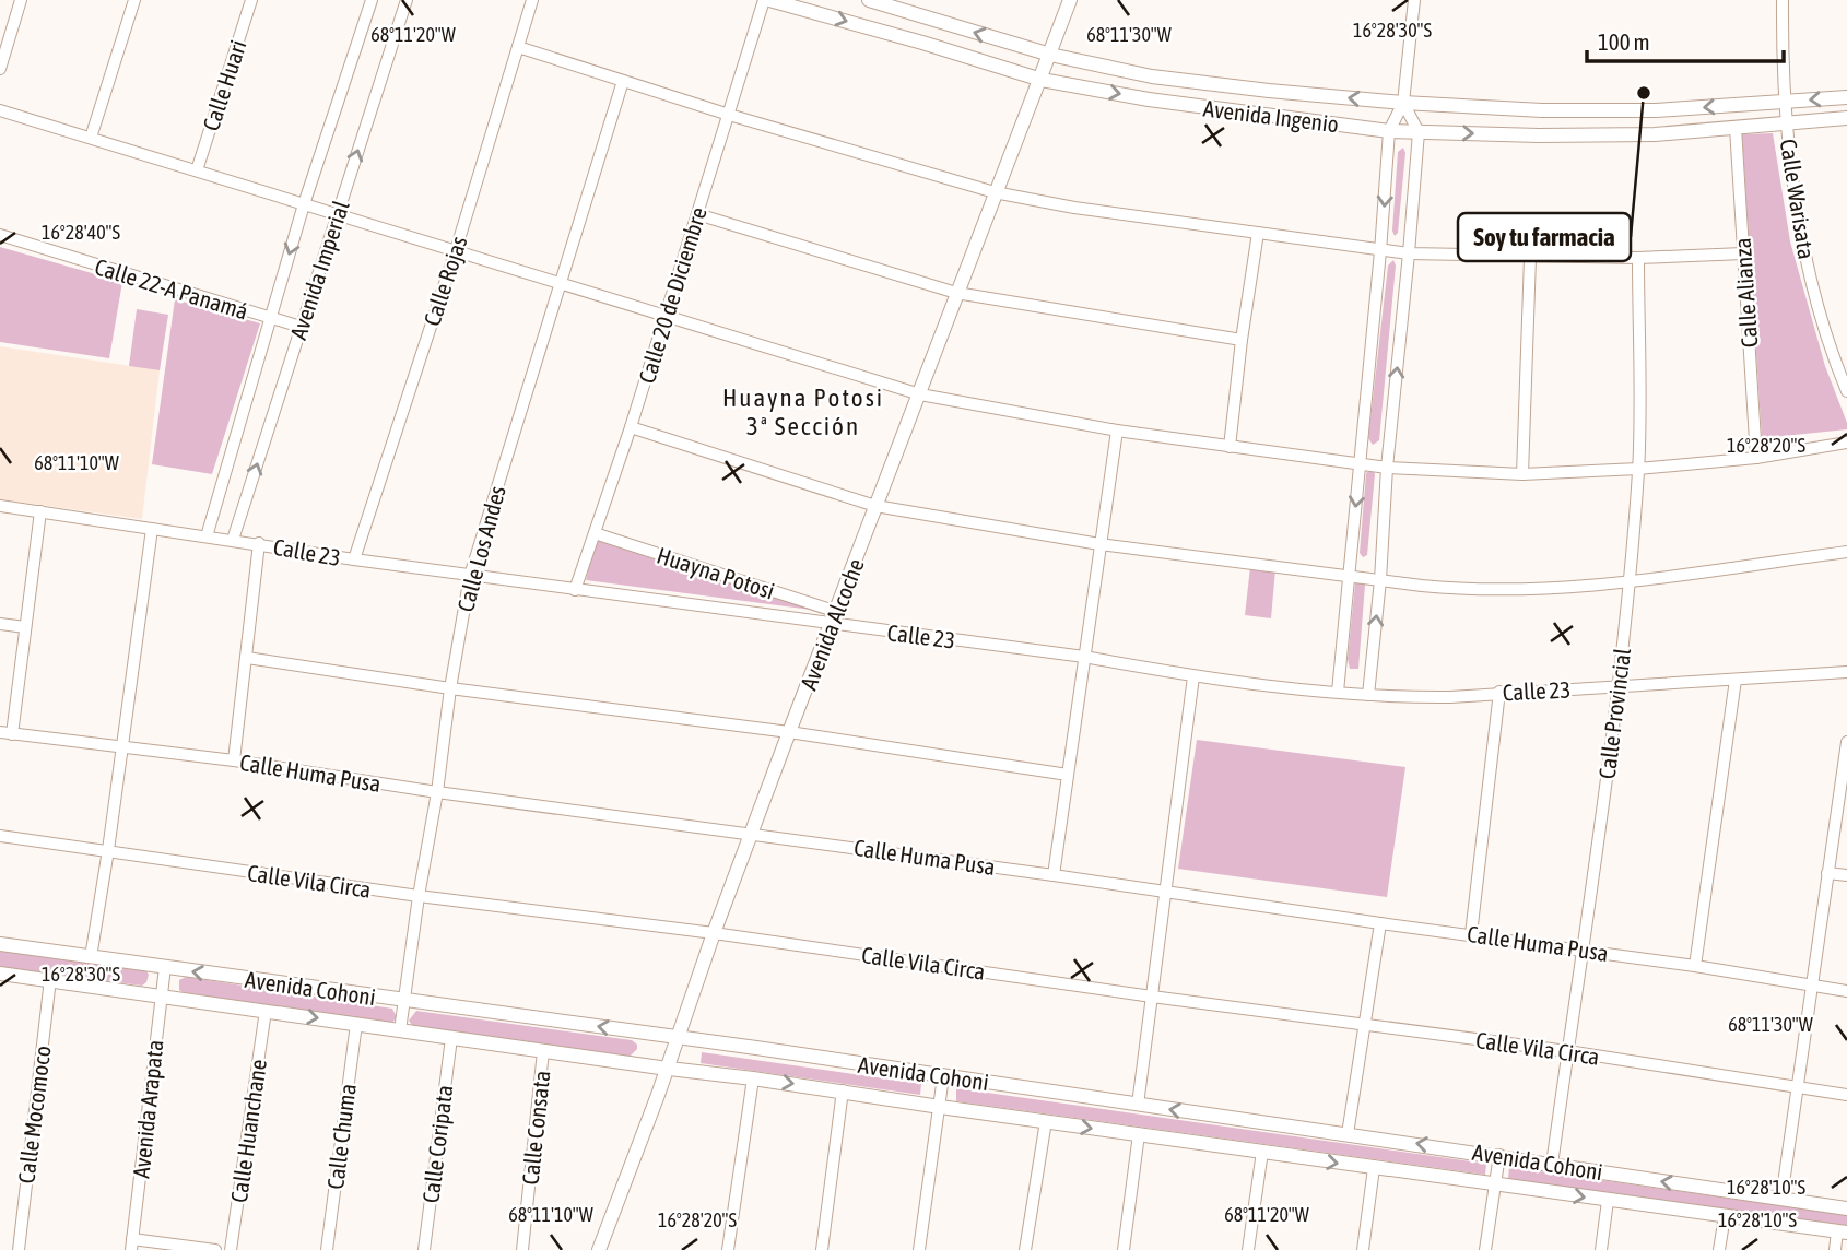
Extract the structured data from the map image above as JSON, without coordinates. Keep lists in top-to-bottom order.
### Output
{
  "streets": {
    "street": [
      "Calle Huari",
      "Avenida Ingenio",
      "Calle Warisata",
      "Avenida Imperial",
      "Calle Rojas",
      "Calle 22-A Panamá",
      "Calle Alianza",
      "Calle 20 de Diciembre",
      "Calle Los Andes",
      "Calle 23",
      "Huayna Potosi",
      "Avenida Alcoche",
      "Calle Provincial",
      "Calle Huma Pusa",
      "Calle Vila Circa",
      "Avenida Cohoni",
      "Avenida Arapata",
      "Calle Mocomoco",
      "Calle Consata",
      "Calle Huanchane",
      "Calle Chuma",
      "Calle Coripata"
    ]
  },
  "crossings": [
    ["Avenida Ingenio", "Calle Warisata"],
    ["Avenida Ingenio", "Calle Alianza"],
    ["Avenida Ingenio", "Calle 20 de Diciembre"],
    ["Avenida Ingenio", "Avenida Alcoche"],
    ["Avenida Imperial", "Calle 22-A Panamá"],
    ["Avenida Imperial", "Calle 23"],
    ["Calle Rojas", "Calle 23"],
    ["Calle 20 de Diciembre", "Calle 23"],
    ["Calle 20 de Diciembre", "Huayna Potosi"],
    ["Calle Los Andes", "Calle 23"],
    ["Calle Los Andes", "Calle Huma Pusa"],
    ["Calle Los Andes", "Calle Vila Circa"],
    ["Calle Los Andes", "Avenida Cohoni"],
    ["Calle 23", "Huayna Potosi"],
    ["Calle 23", "Avenida Alcoche"],
    ["Calle 23", "Calle Provincial"],
    ["Huayna Potosi", "Avenida Alcoche"],
    ["Avenida Alcoche", "Calle Huma Pusa"],
    ["Avenida Alcoche", "Calle Vila Circa"],
    ["Avenida Alcoche", "Avenida Cohoni"],
    ["Calle Provincial", "Calle Huma Pusa"],
    ["Calle Provincial", "Calle Vila Circa"],
    ["Calle Provincial", "Avenida Cohoni"],
    ["Avenida Cohoni", "Avenida Arapata"],
    ["Avenida Cohoni", "Calle Mocomoco"],
    ["Avenida Cohoni", "Calle Consata"],
    ["Avenida Cohoni", "Calle Huanchane"],
    ["Avenida Cohoni", "Calle Chuma"],
    ["Avenida Cohoni", "Calle Coripata"]
  ],
  "districts": ["Huayna Potosi 3ª Sección"],
  "places": ["Soy tu farmacia"],
  "scale_bar": "100 m",
  "coordinates": [
    "16°28'30\"S",
    "68°11'20\"W",
    "68°11'30\"W",
    "16°28'40\"S",
    "16°28'20\"S",
    "68°11'10\"W",
    "16°28'10\"S"
  ]
}
